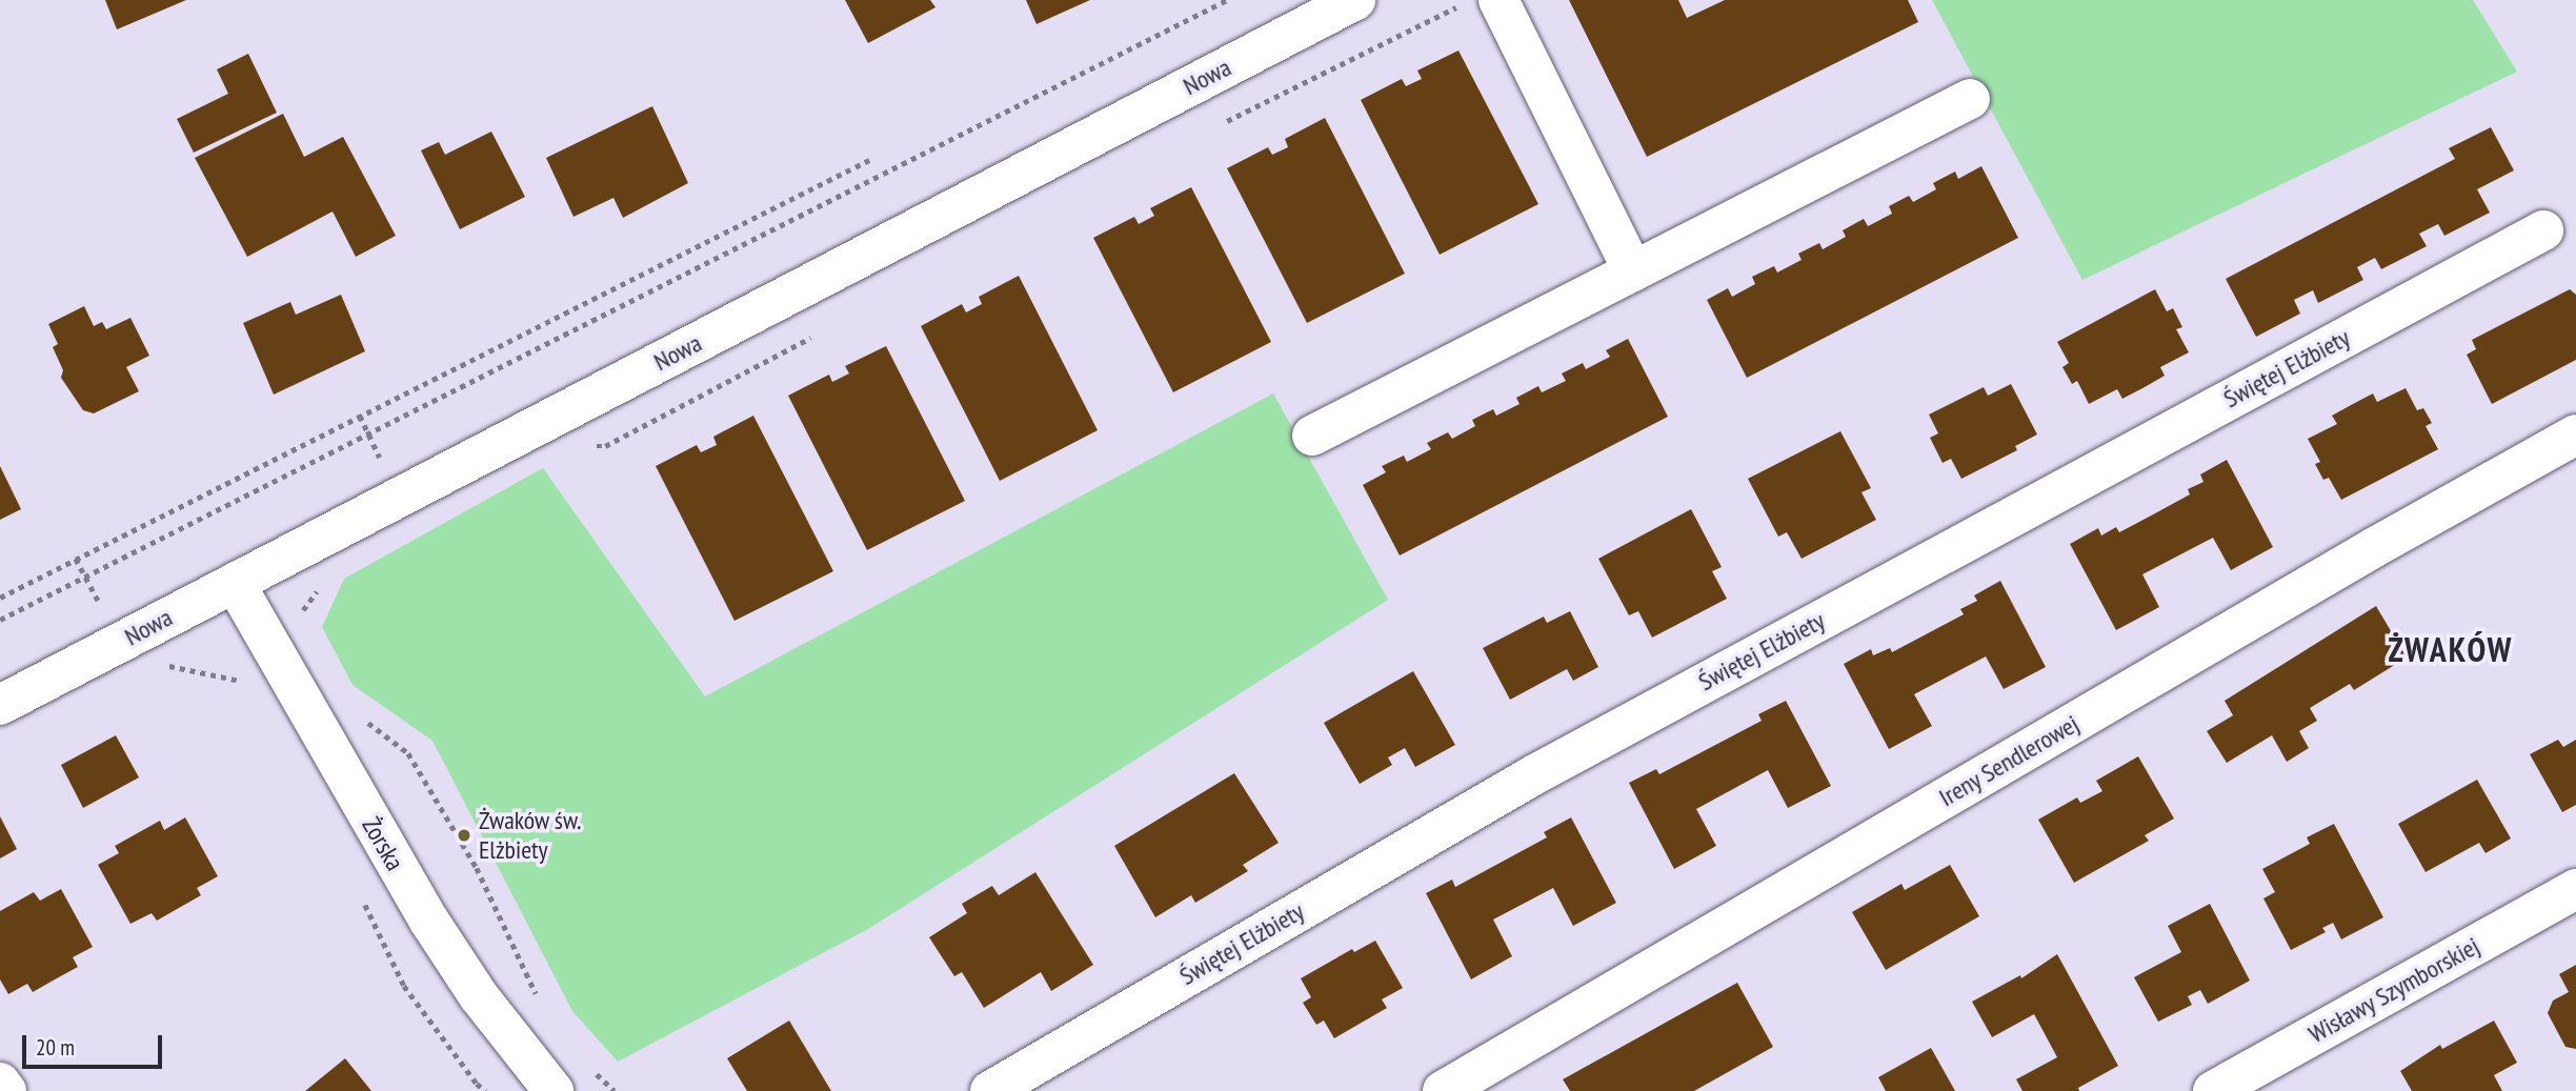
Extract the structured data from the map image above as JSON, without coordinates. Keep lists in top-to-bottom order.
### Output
{
  "streets": {
    "street": [
      "Nowa",
      "Świętej Elżbiety",
      "Ireny Sendlerowej",
      "Żorska",
      "Wisławy Szymborskiej"
    ]
  },
  "crossings": [
    ["Nowa", "Żorska"]
  ],
  "districts": ["ŻWAKÓW"],
  "places": ["Żwaków św. Elżbiety"],
  "scale_bar": "20 m"
}
